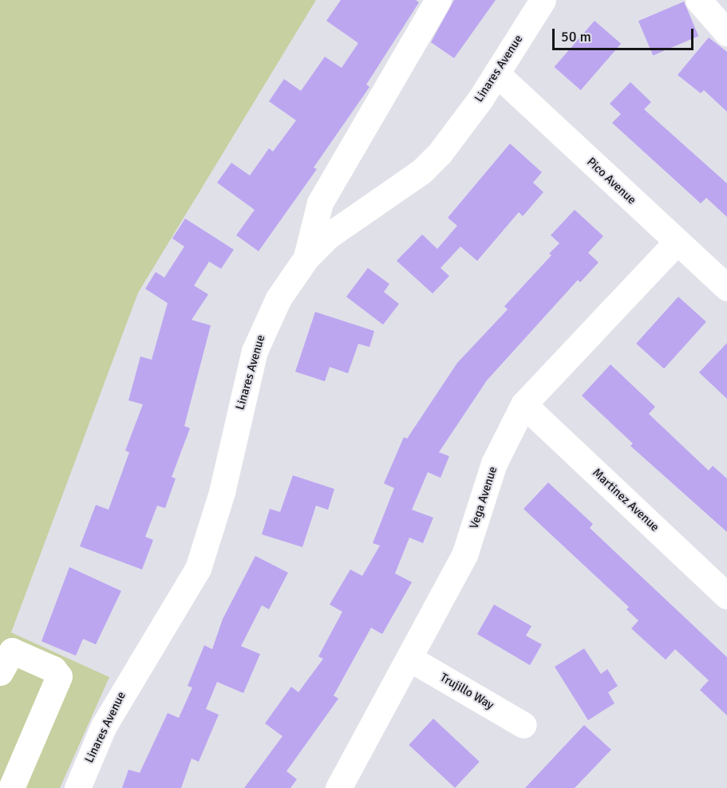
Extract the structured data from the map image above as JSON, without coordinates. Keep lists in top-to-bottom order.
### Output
{
  "streets": {
    "street": [
      "Linares Avenue",
      "Pico Avenue",
      "Vega Avenue",
      "Martinez Avenue",
      "Trujillo Way"
    ]
  },
  "crossings": [
    ["Linares Avenue", "Pico Avenue"],
    ["Pico Avenue", "Vega Avenue"],
    ["Vega Avenue", "Martinez Avenue"],
    ["Vega Avenue", "Trujillo Way"]
  ],
  "scale_bar": "50 m"
}
